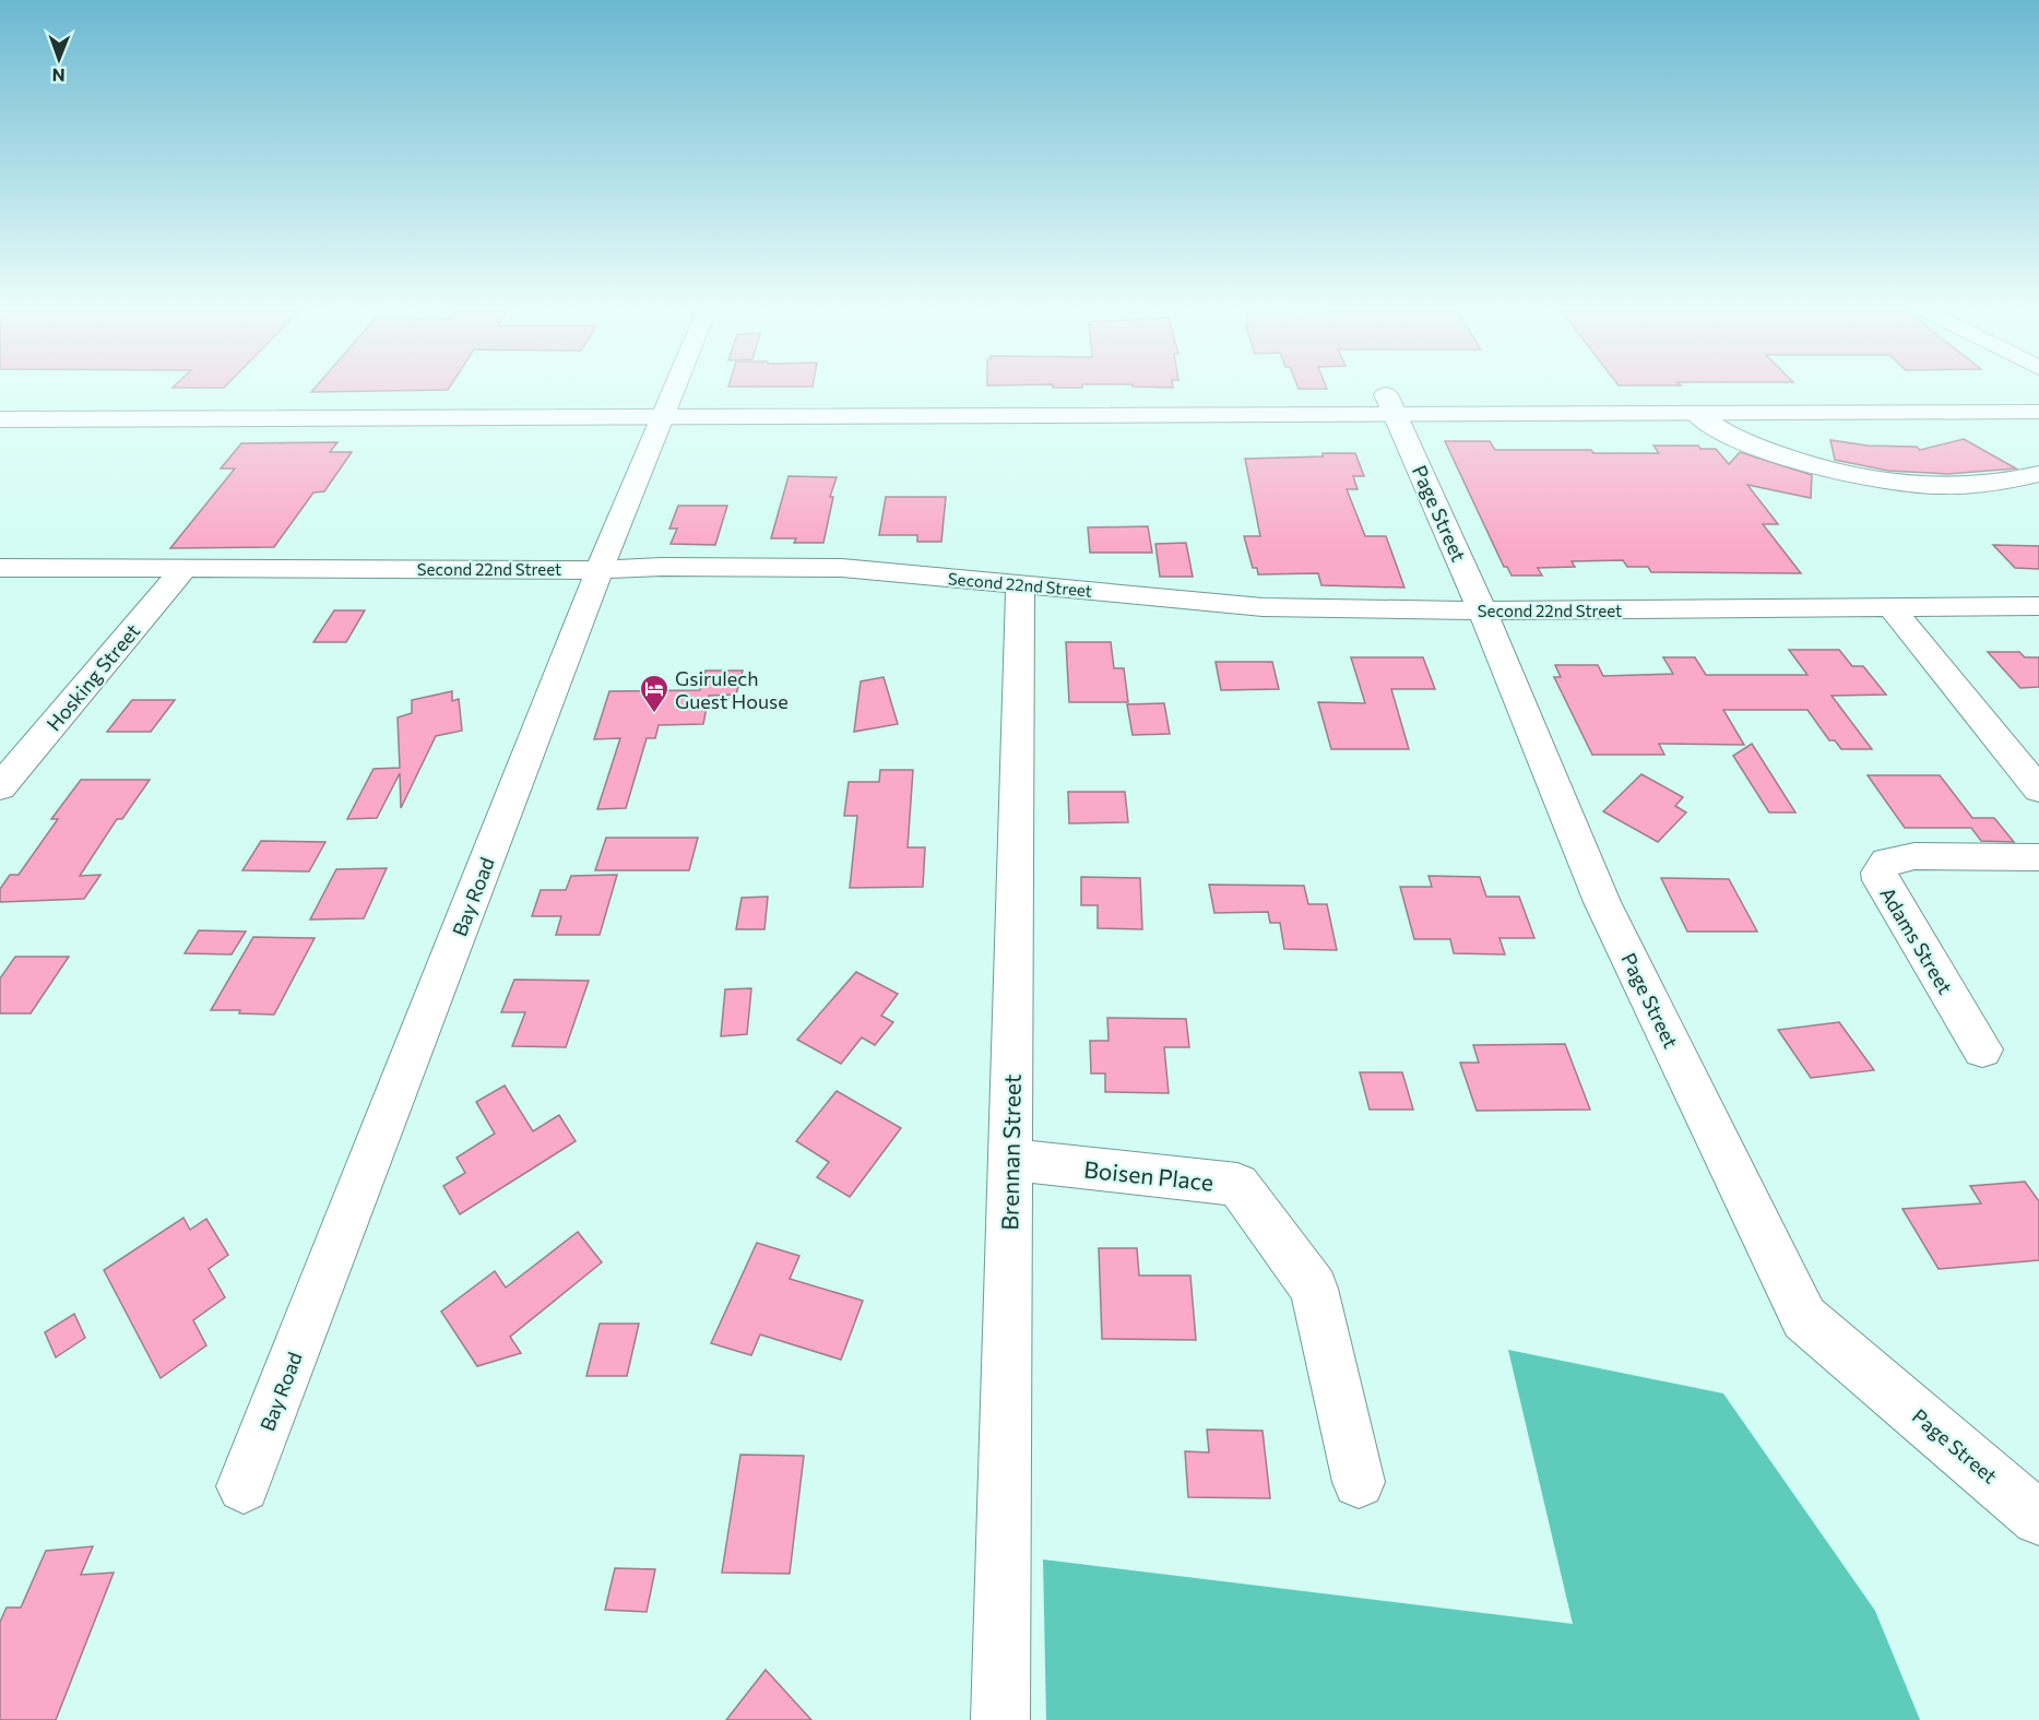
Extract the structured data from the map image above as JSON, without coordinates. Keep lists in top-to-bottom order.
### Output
{
  "streets": {
    "street": [
      "Page Street",
      "Second 22nd Street",
      "Hosking Street",
      "Bay Road",
      "Adams Street",
      "Brennan Street",
      "Boisen Place"
    ]
  },
  "crossings": [
    ["Page Street", "Second 22nd Street"],
    ["Second 22nd Street", "Hosking Street"],
    ["Second 22nd Street", "Bay Road"],
    ["Second 22nd Street", "Brennan Street"],
    ["Brennan Street", "Boisen Place"]
  ],
  "places": {
    "hotel": ["Gsirulech Guest House"]
  },
  "north": "bottom"
}
